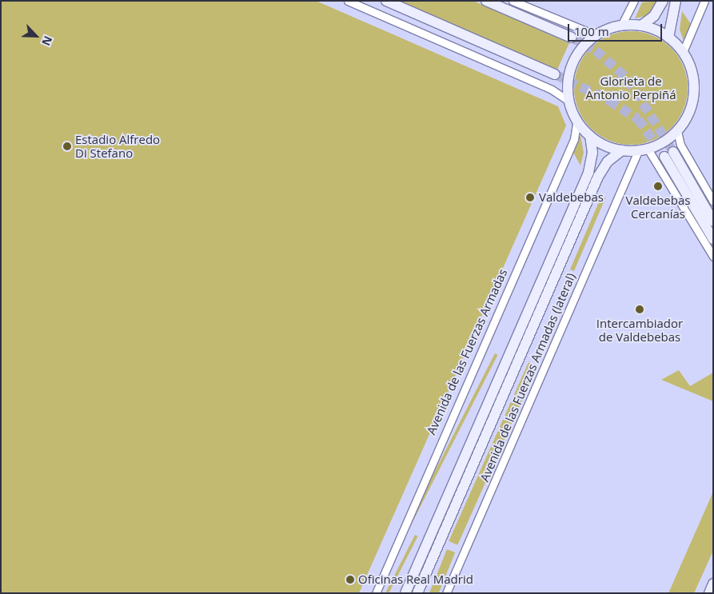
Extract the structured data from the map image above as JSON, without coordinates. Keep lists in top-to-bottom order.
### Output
{
  "streets": {
    "street": ["Avenida de las Fuerzas Armadas", "Avenida de las Fuerzas Armadas (lateral)"]
  },
  "crossings": [
    ["Avenida de las Fuerzas Armadas", "Avenida de las Fuerzas Armadas (lateral)"]
  ],
  "parks": ["Glorieta de Antonio Perpiñá"],
  "places": [
    "Estadio Alfredo Di Stefano",
    "Valdebebas Cercanías",
    "Valdebebas",
    "Intercambiador de Valdebebas",
    "Oficinas Real Madrid"
  ],
  "scale_bar": "100 m",
  "north": "bottom right"
}
